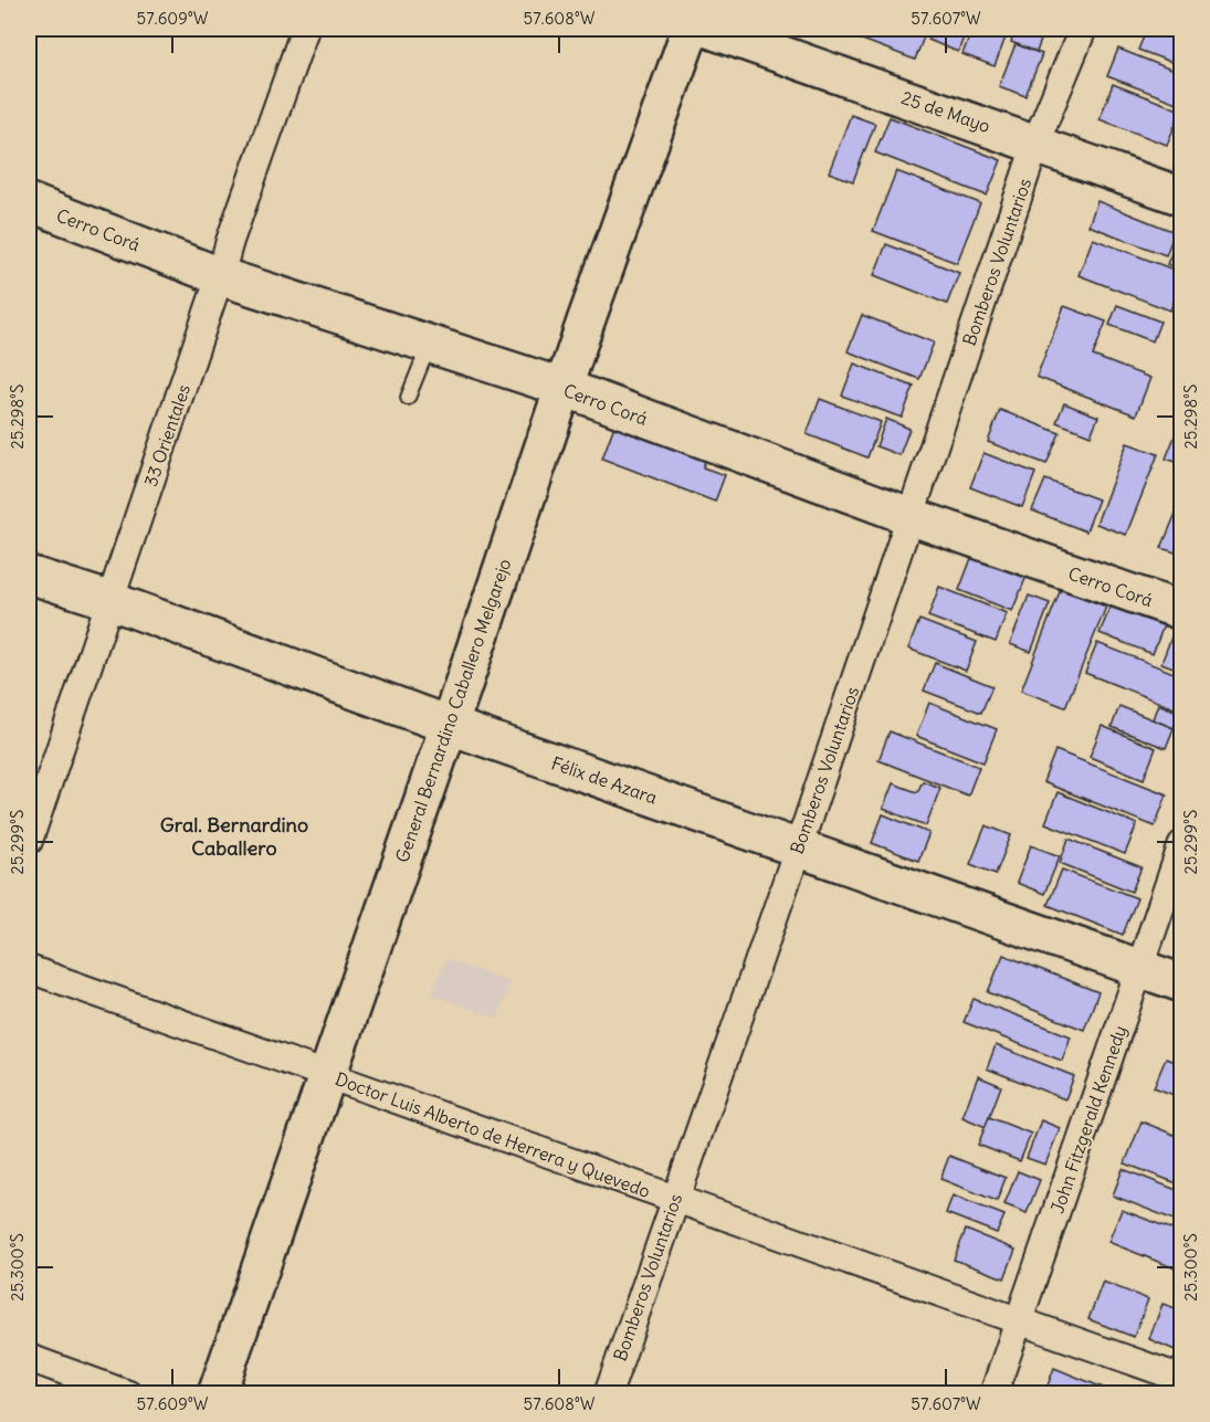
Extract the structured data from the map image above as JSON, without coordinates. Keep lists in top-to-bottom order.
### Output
{
  "streets": {
    "street": [
      "25 de Mayo",
      "Cerro Corá",
      "Bomberos Voluntarios",
      "33 Orientales",
      "General Bernardino Caballero Melgarejo",
      "Félix de Azara",
      "John Fitzgerald Kennedy",
      "Doctor Luis Alberto de Herrera y Quevedo"
    ]
  },
  "crossings": [
    ["25 de Mayo", "Bomberos Voluntarios"],
    ["Cerro Corá", "Bomberos Voluntarios"],
    ["Cerro Corá", "33 Orientales"],
    ["Cerro Corá", "General Bernardino Caballero Melgarejo"],
    ["Bomberos Voluntarios", "Félix de Azara"],
    ["Bomberos Voluntarios", "Doctor Luis Alberto de Herrera y Quevedo"],
    ["33 Orientales", "Félix de Azara"],
    ["General Bernardino Caballero Melgarejo", "Félix de Azara"],
    ["General Bernardino Caballero Melgarejo", "Doctor Luis Alberto de Herrera y Quevedo"],
    ["Félix de Azara", "John Fitzgerald Kennedy"],
    ["John Fitzgerald Kennedy", "Doctor Luis Alberto de Herrera y Quevedo"]
  ],
  "districts": ["Gral. Bernardino Caballero"],
  "coordinates": [
    "57.609°W",
    "57.608°W",
    "57.607°W",
    "25.298°S",
    "25.299°S",
    "25.300°S"
  ]
}
